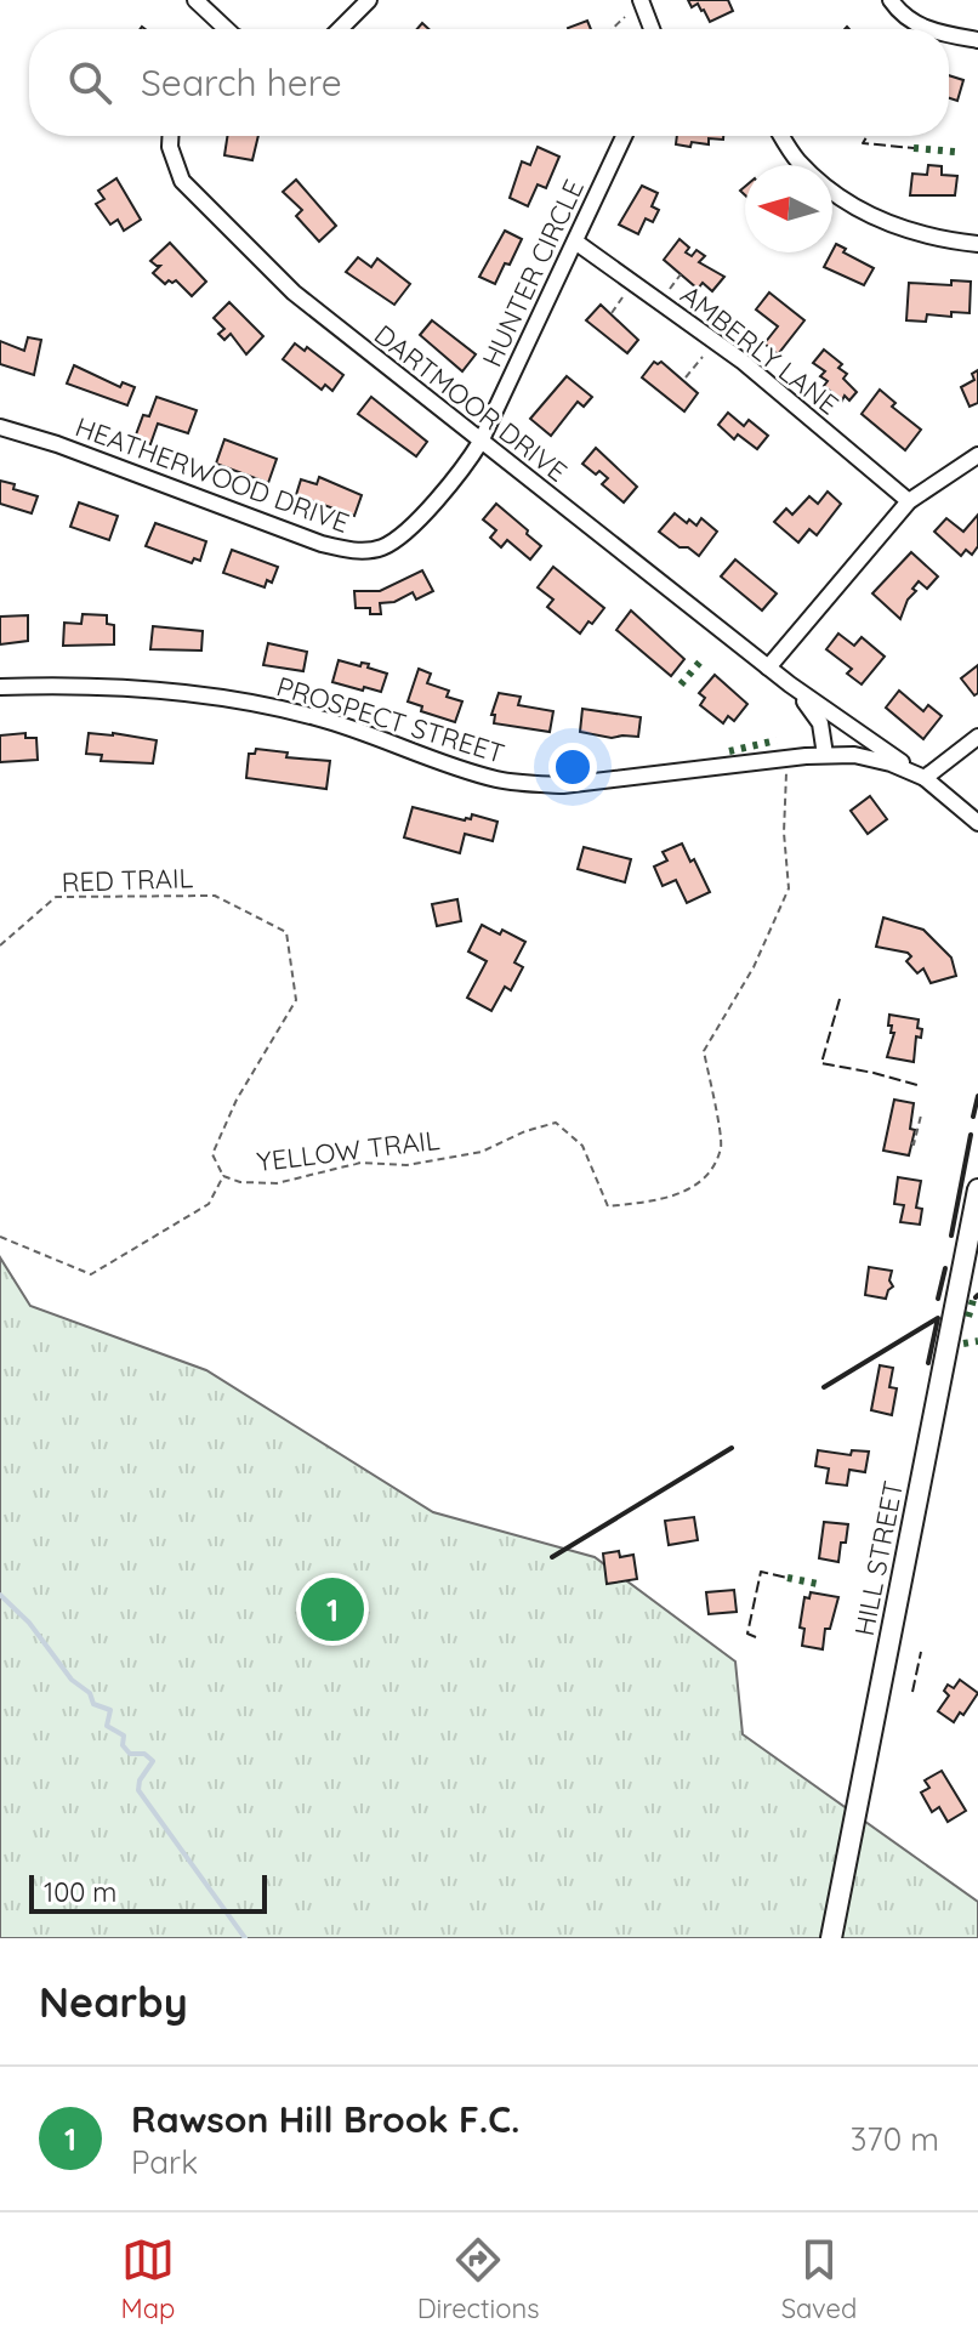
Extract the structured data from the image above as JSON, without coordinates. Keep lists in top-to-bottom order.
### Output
{
  "streets": {
    "street": [
      "HUNTER CIRCLE",
      "AMBERLY LANE",
      "DARTMOOR DRIVE",
      "HEATHERWOOD DRIVE",
      "PROSPECT STREET",
      "HILL STREET"
    ],
    "path": ["RED TRAIL", "YELLOW TRAIL"]
  },
  "crossings": [
    ["HUNTER CIRCLE", "AMBERLY LANE"],
    ["HUNTER CIRCLE", "DARTMOOR DRIVE"],
    ["HUNTER CIRCLE", "HEATHERWOOD DRIVE"],
    ["DARTMOOR DRIVE", "HEATHERWOOD DRIVE"],
    ["DARTMOOR DRIVE", "PROSPECT STREET"],
    ["PROSPECT STREET", "YELLOW TRAIL"],
    ["RED TRAIL", "YELLOW TRAIL"]
  ],
  "scale_bar": "100 m",
  "north": "left",
  "page": {
    "search": "Search here",
    "pins": "1",
    "scale": "100 m",
    "heading": "Nearby",
    "list": [
      {
        "mark": "1",
        "name": "Rawson Hill Brook F.C.",
        "note": "Park",
        "value": "370 m"
      }
    ],
    "nav": ["Map", "Directions", "Saved"]
  }
}
